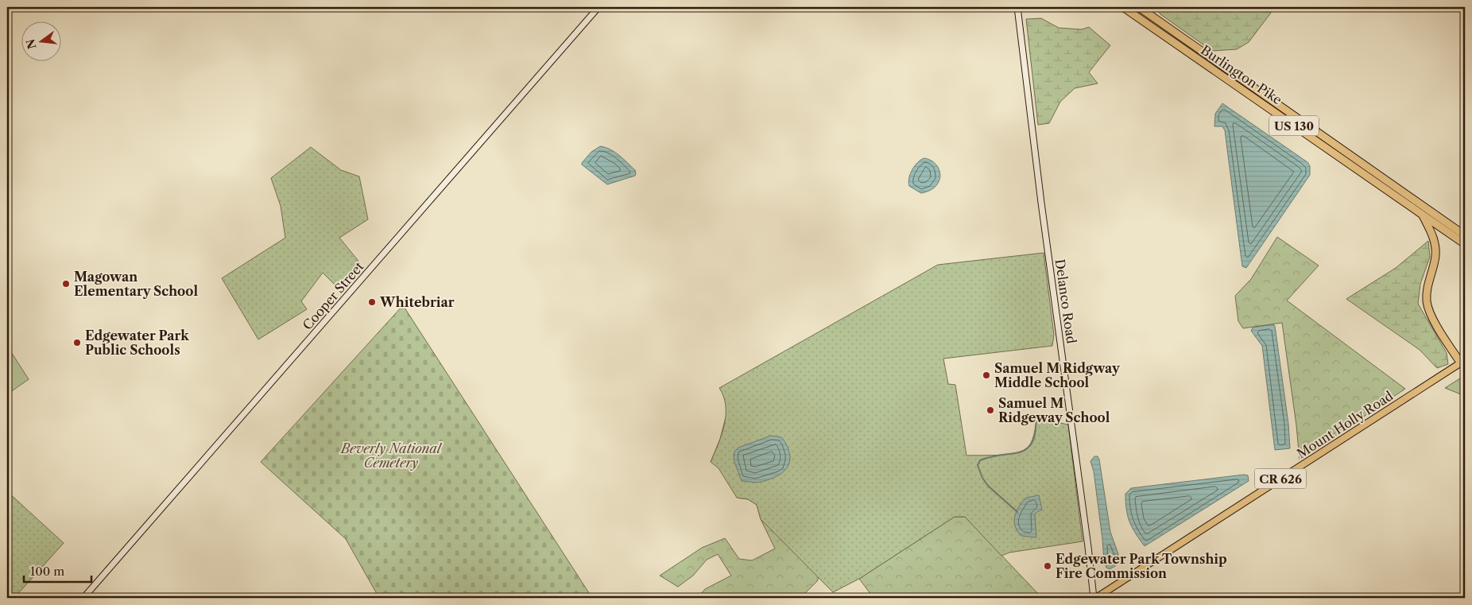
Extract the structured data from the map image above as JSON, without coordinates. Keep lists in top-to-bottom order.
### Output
{
  "streets": {
    "highway": ["Burlington Pike", "US 130"],
    "main road": ["Mount Holly Road", "CR 626"],
    "street": ["Cooper Street", "Delanco Road"]
  },
  "crossings": [
    ["Delanco Road", "Mount Holly Road"]
  ],
  "parks": ["Beverly National Cemetery"],
  "places": [
    "Magowan Elementary School",
    "Whitebriar",
    "Edgewater Park Public Schools",
    "Samuel M Ridgway Middle School",
    "Samuel M Ridgeway School",
    "Edgewater Park Township Fire Commission"
  ],
  "scale_bar": "100 m",
  "north": "left"
}
